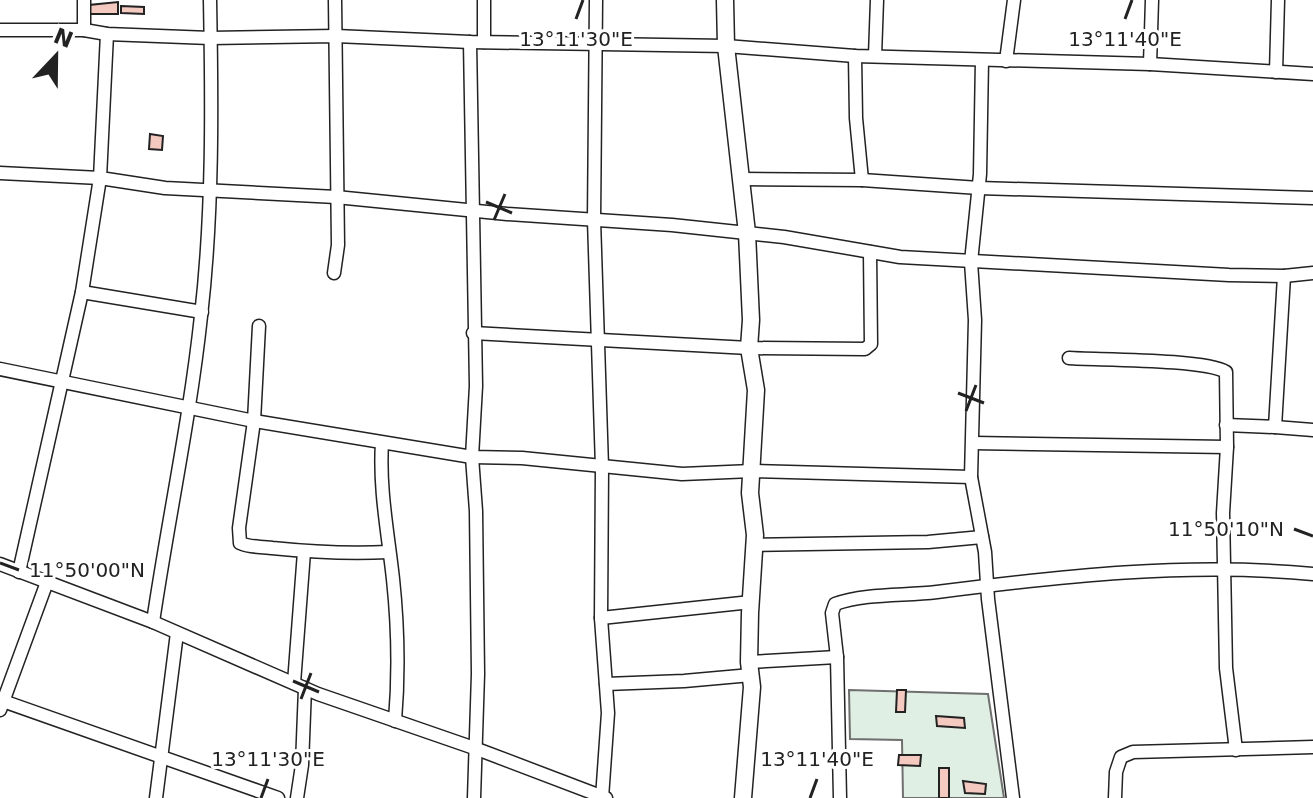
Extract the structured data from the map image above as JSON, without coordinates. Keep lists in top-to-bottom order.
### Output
{
  "north": "top",
  "coordinates": [
    "13°11'30\"E",
    "13°11'40\"E",
    "11°50'10\"N",
    "11°50'00\"N"
  ]
}
